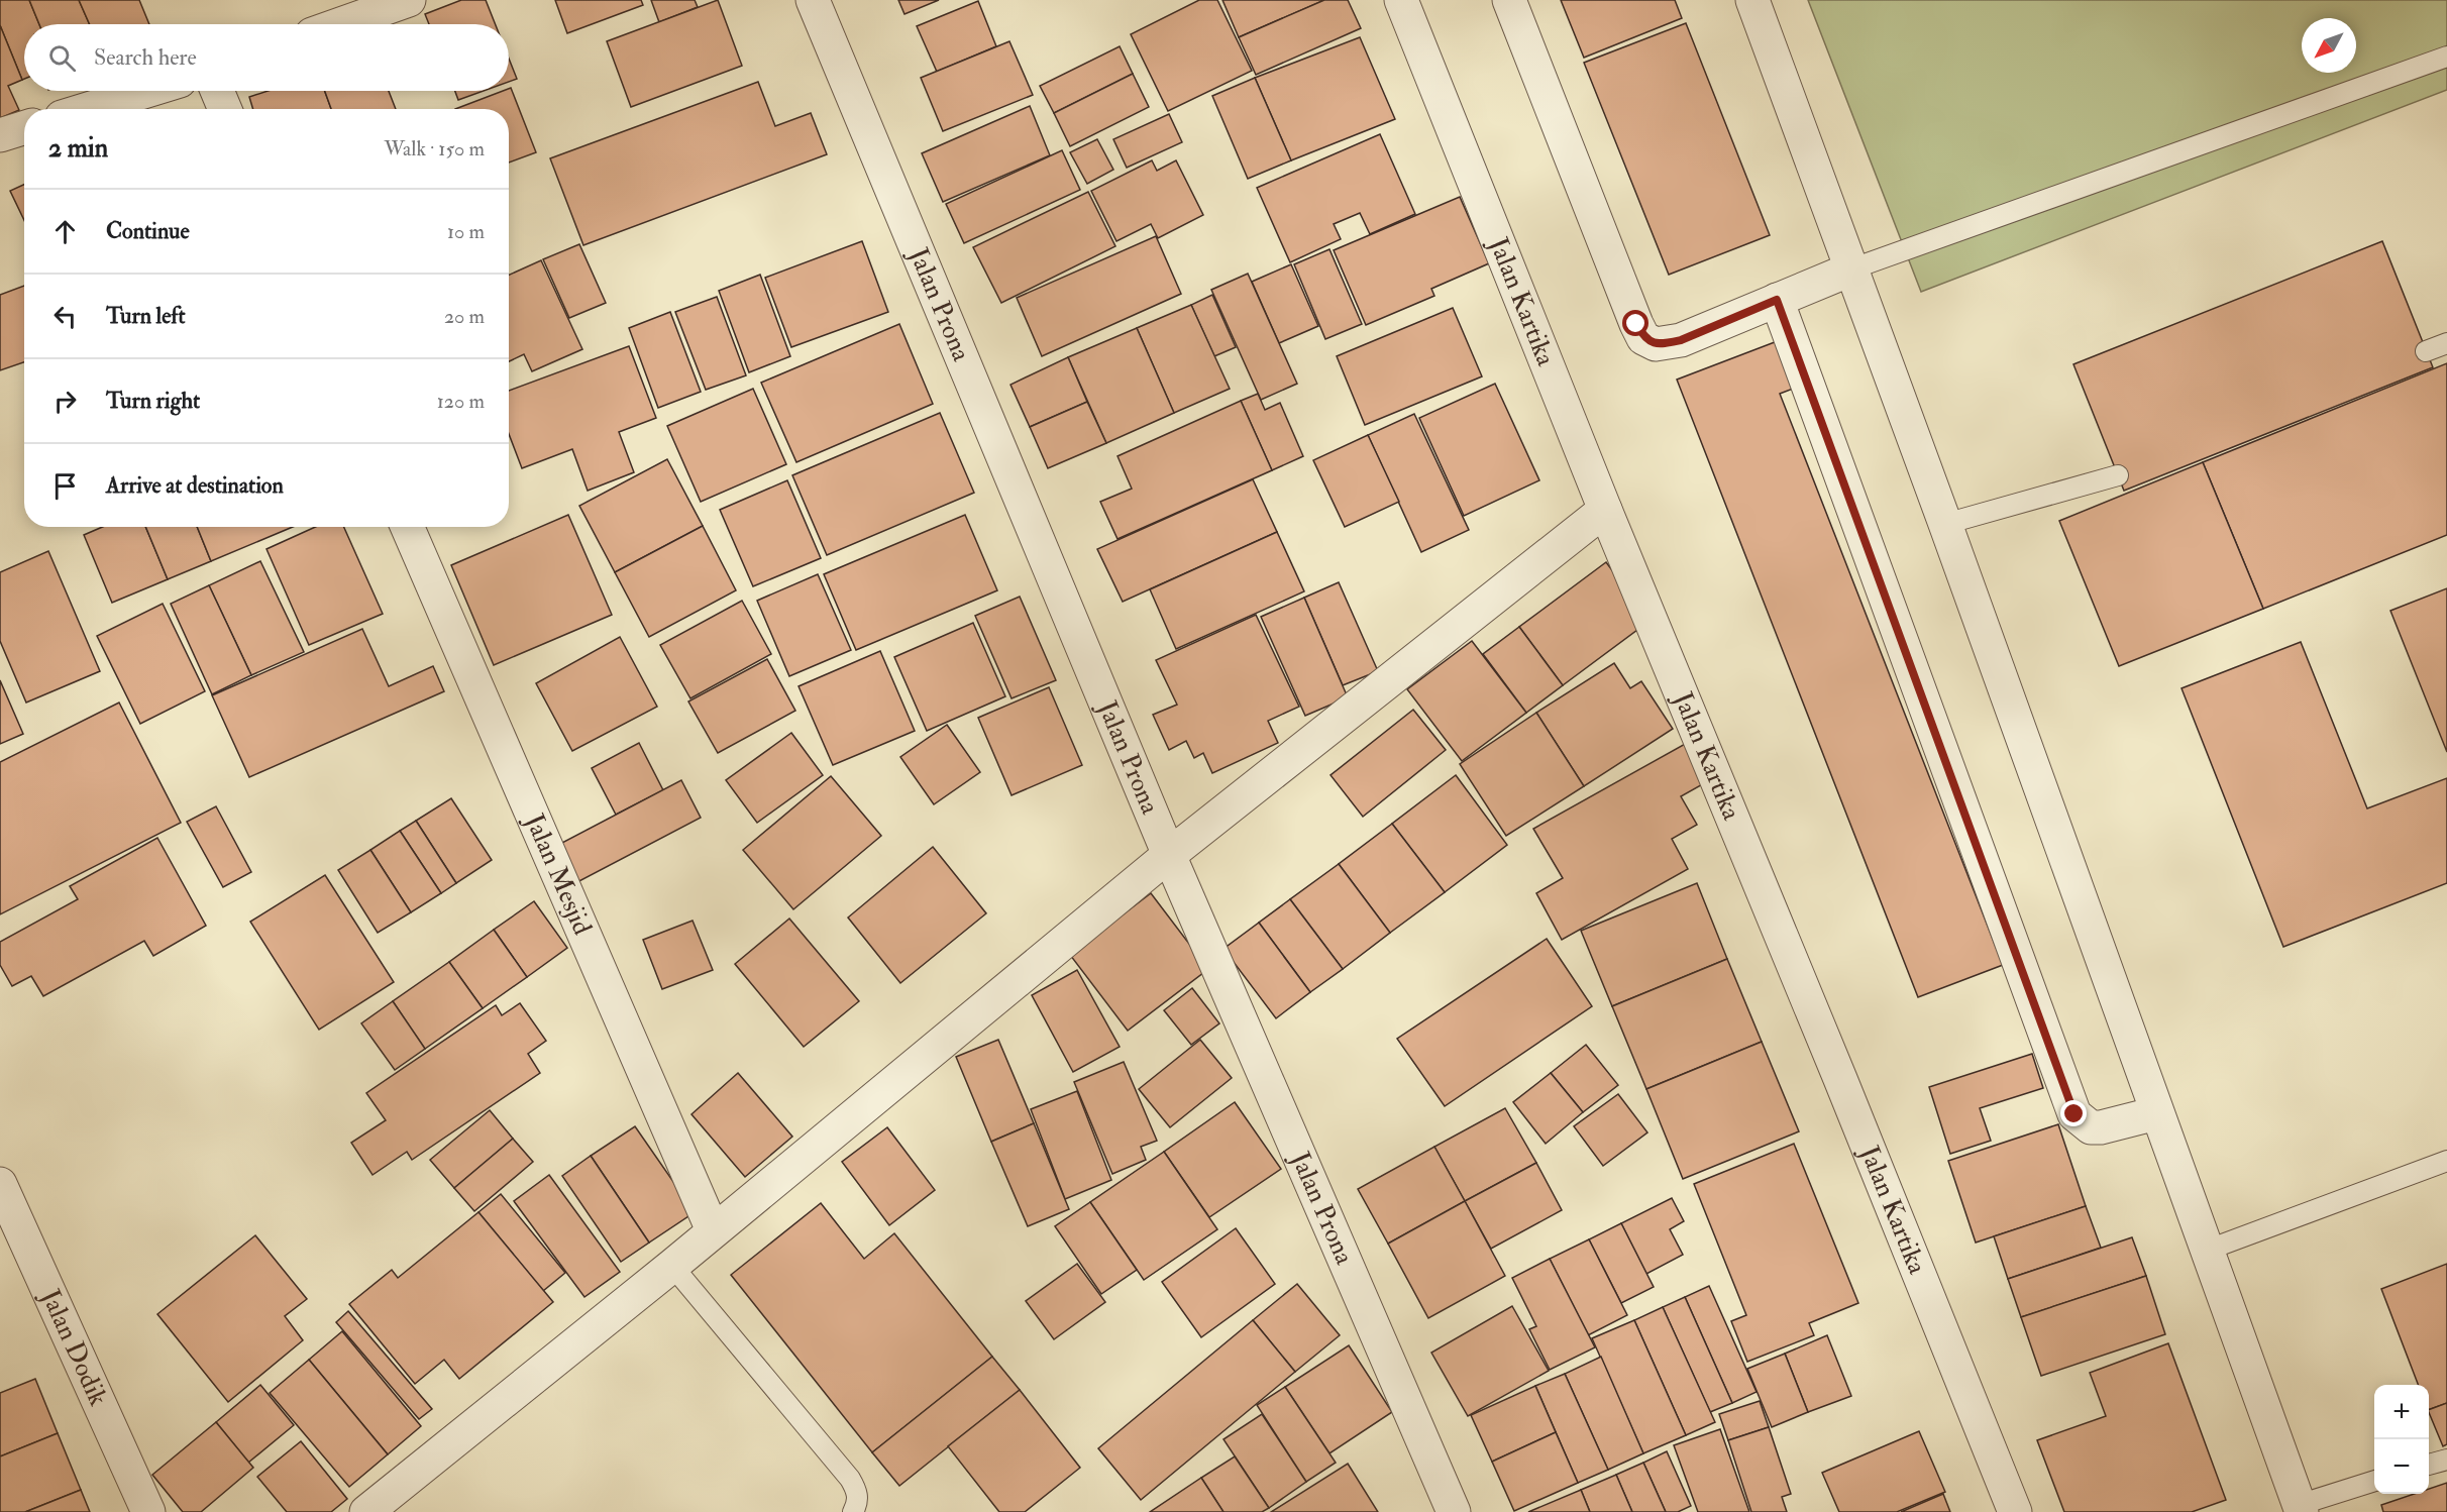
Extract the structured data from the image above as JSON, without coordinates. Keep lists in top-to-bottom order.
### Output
{
  "streets": {
    "street": [
      "Jalan Kartika",
      "Jalan Prona",
      "Jalan Mesjid",
      "Jalan Dodik"
    ]
  },
  "north": "bottom left",
  "page": {
    "search": "Search here",
    "heading": ["2 min", "Walk · 150 m"],
    "list": [
      ["Continue", "10 m"],
      ["Turn left", "20 m"],
      ["Turn right", "120 m"],
      "Arrive at destination"
    ],
    "map_buttons": ["+", "−"]
  }
}
